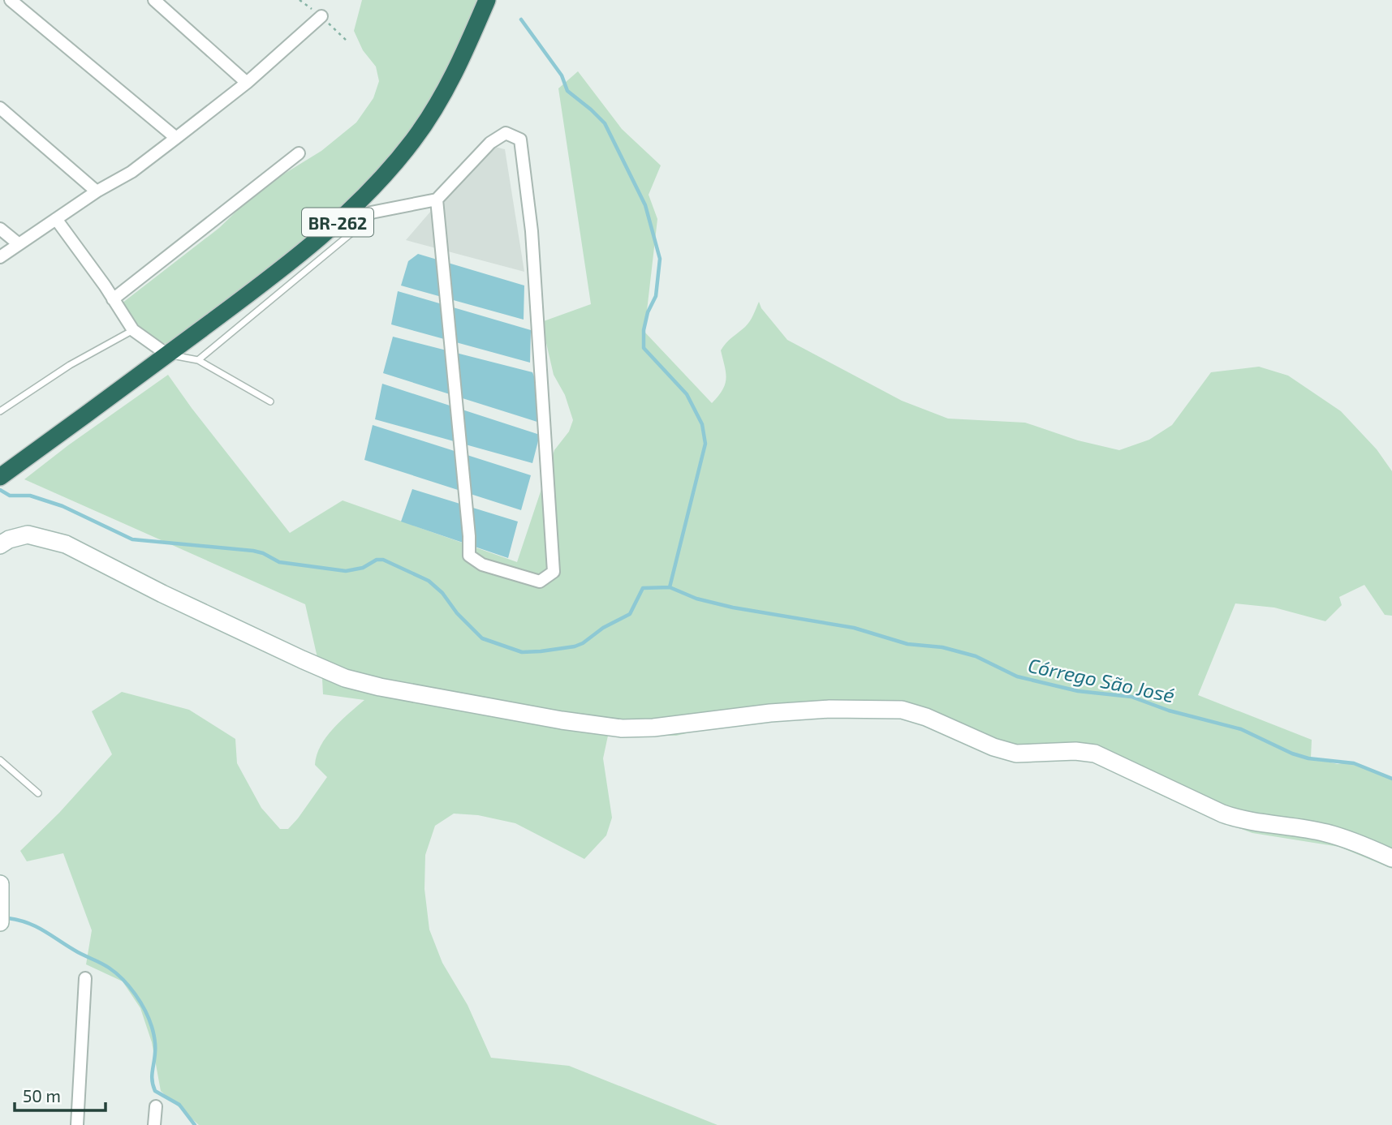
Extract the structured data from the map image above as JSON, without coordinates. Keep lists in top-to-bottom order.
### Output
{
  "streets": {
    "highway": ["BR-262"]
  },
  "water": ["Córrego São José"],
  "scale_bar": "50 m"
}
